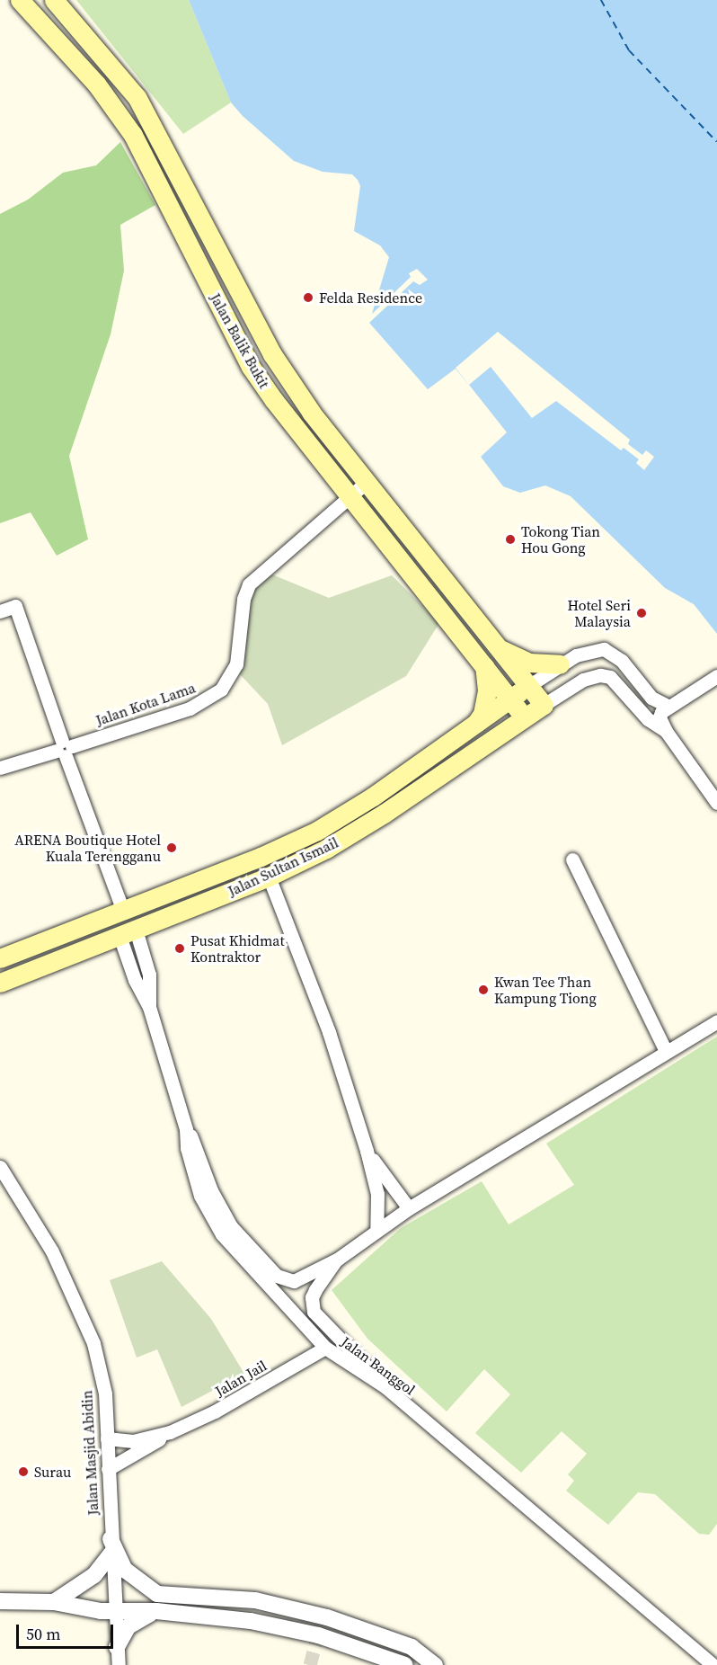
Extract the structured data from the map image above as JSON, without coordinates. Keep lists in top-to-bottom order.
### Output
{
  "streets": {
    "main road": ["Jalan Balik Bukit", "Jalan Sultan Ismail"],
    "street": [
      "Jalan Kota Lama",
      "Jalan Banggol",
      "Jalan Jail",
      "Jalan Masjid Abidin"
    ]
  },
  "crossings": [
    ["Jalan Balik Bukit", "Jalan Kota Lama"],
    ["Jalan Balik Bukit", "Jalan Sultan Ismail"],
    ["Jalan Sultan Ismail", "Jalan Banggol"],
    ["Jalan Banggol", "Jalan Jail"],
    ["Jalan Jail", "Jalan Masjid Abidin"]
  ],
  "places": [
    "Felda Residence",
    "Tokong Tian Hou Gong",
    "Hotel Seri Malaysia",
    "ARENA Boutique Hotel Kuala Terengganu",
    "Pusat Khidmat Kontraktor",
    "Kwan Tee Than Kampung Tiong",
    "Surau"
  ],
  "scale_bar": "50 m"
}
